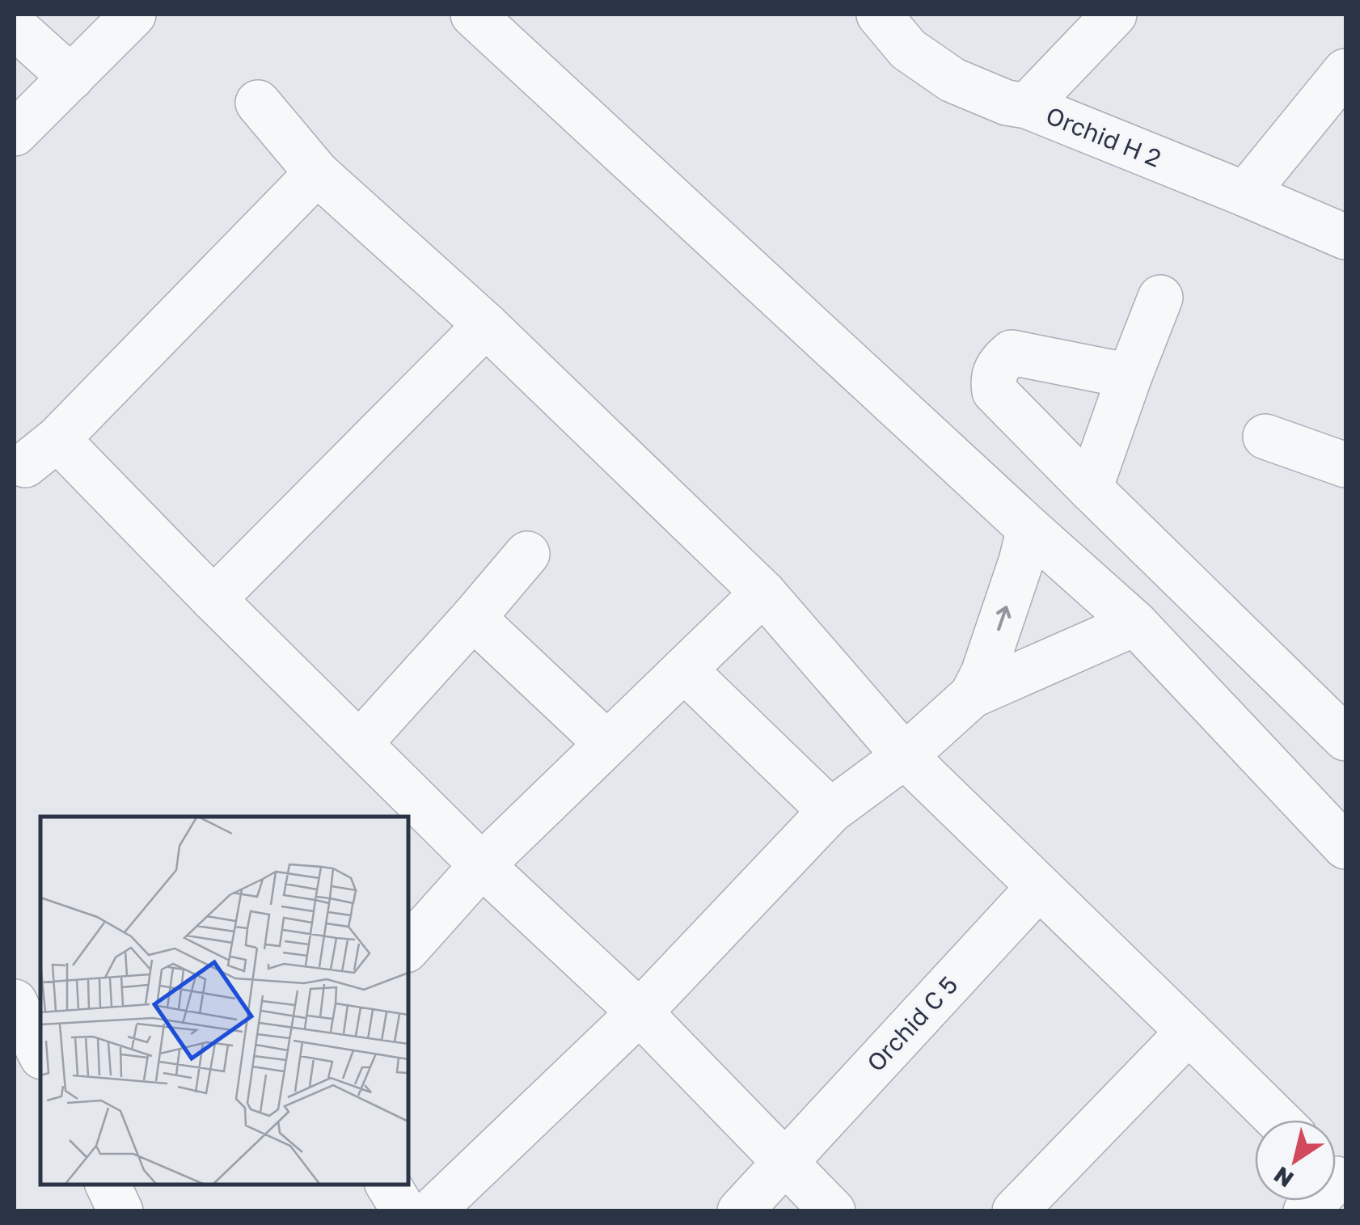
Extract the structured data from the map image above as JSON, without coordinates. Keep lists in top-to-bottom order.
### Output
{
  "streets": {
    "street": ["Orchid H 2", "Orchid C 5"]
  },
  "north": "bottom left"
}
